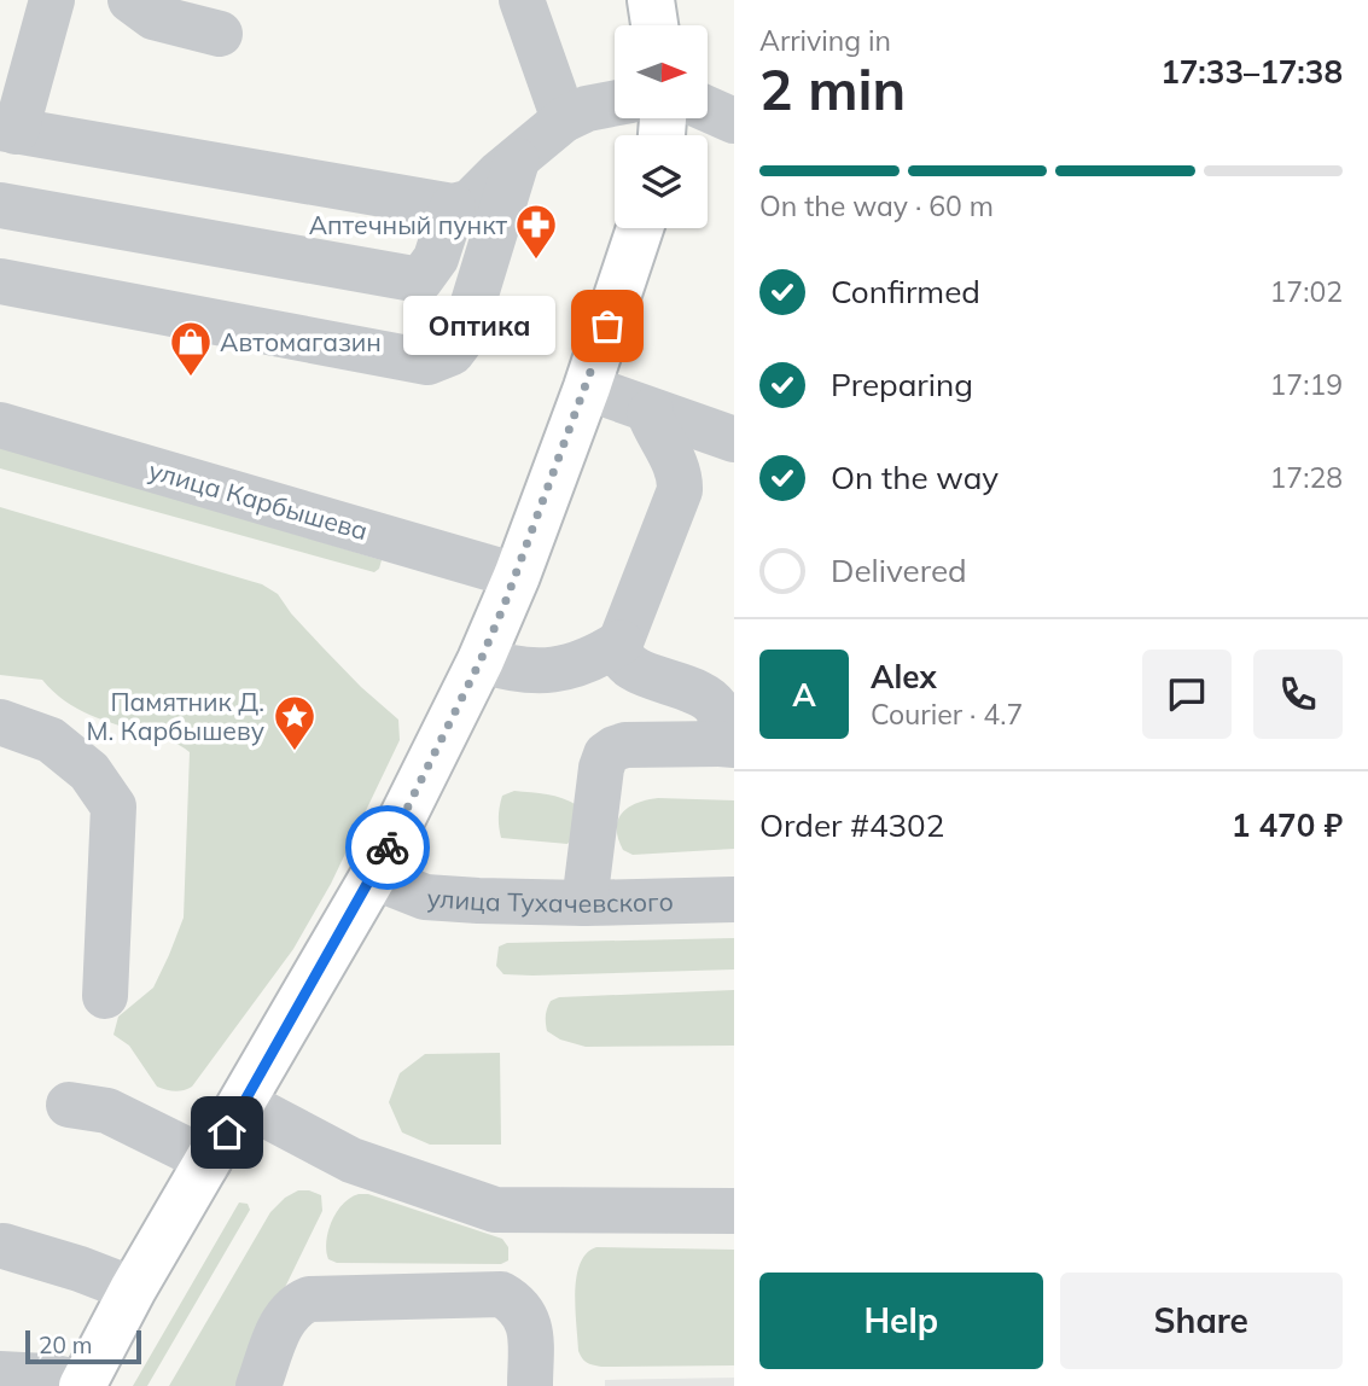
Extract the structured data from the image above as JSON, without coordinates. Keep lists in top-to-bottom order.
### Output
{
  "streets": {
    "street": ["улица Карбышева", "улица Тухачевского"]
  },
  "places": {
    "pharmacy": ["Аптечный пункт"],
    "other": ["Оптика"],
    "shop": ["Автомагазин"],
    "place": ["Памятник Д. М. Карбышеву"]
  },
  "scale_bar": "20 m",
  "north": "right",
  "page": {
    "heading": ["2 min", "Arriving in", "17:33–17:38"],
    "panel": [
      "Alex",
      "Courier · 4.7",
      "Order #4302",
      "1 470 ₽"
    ],
    "bar": "On the way · 60 m",
    "list": [
      ["Confirmed", "17:02"],
      ["Preparing", "17:19"],
      ["On the way", "17:28"],
      "Delivered"
    ],
    "bubble": "Оптика",
    "round": "A",
    "buttons": ["Help", "Share"],
    "scale": "20 m"
  }
}
